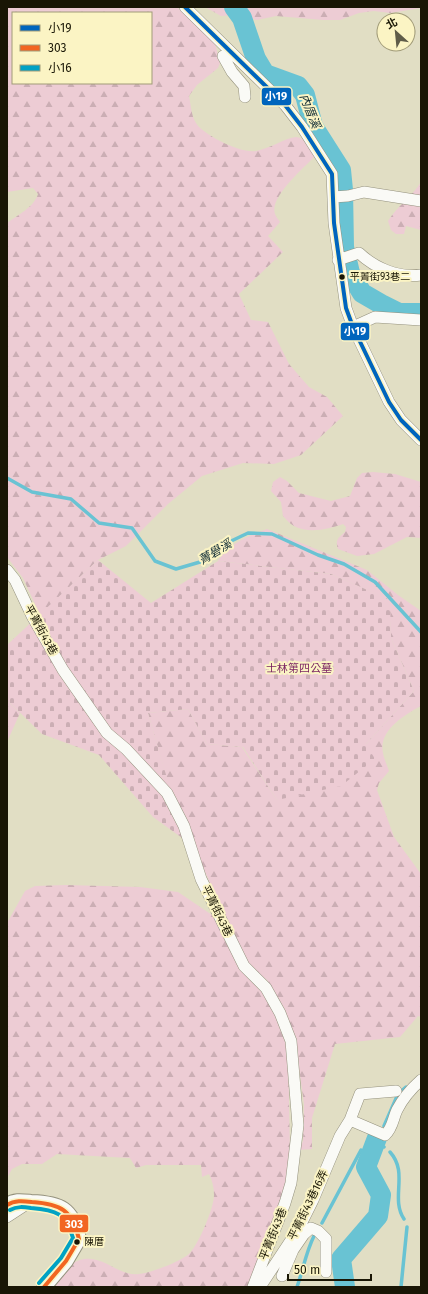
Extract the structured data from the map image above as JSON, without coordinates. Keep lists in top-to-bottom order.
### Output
{
  "streets": {
    "street": ["平菁街43巷", "平菁街43巷16弄"]
  },
  "water": ["內厝溪", "菁礐溪"],
  "parks": ["士林第四公墓"],
  "places": ["平菁街93巷二", "陳厝"],
  "lines": ["transit line 小19", "transit line 303", "transit line 小16"],
  "legend": ["小19", "303", "小16"],
  "scale_bar": "50 m",
  "north": "top left"
}
